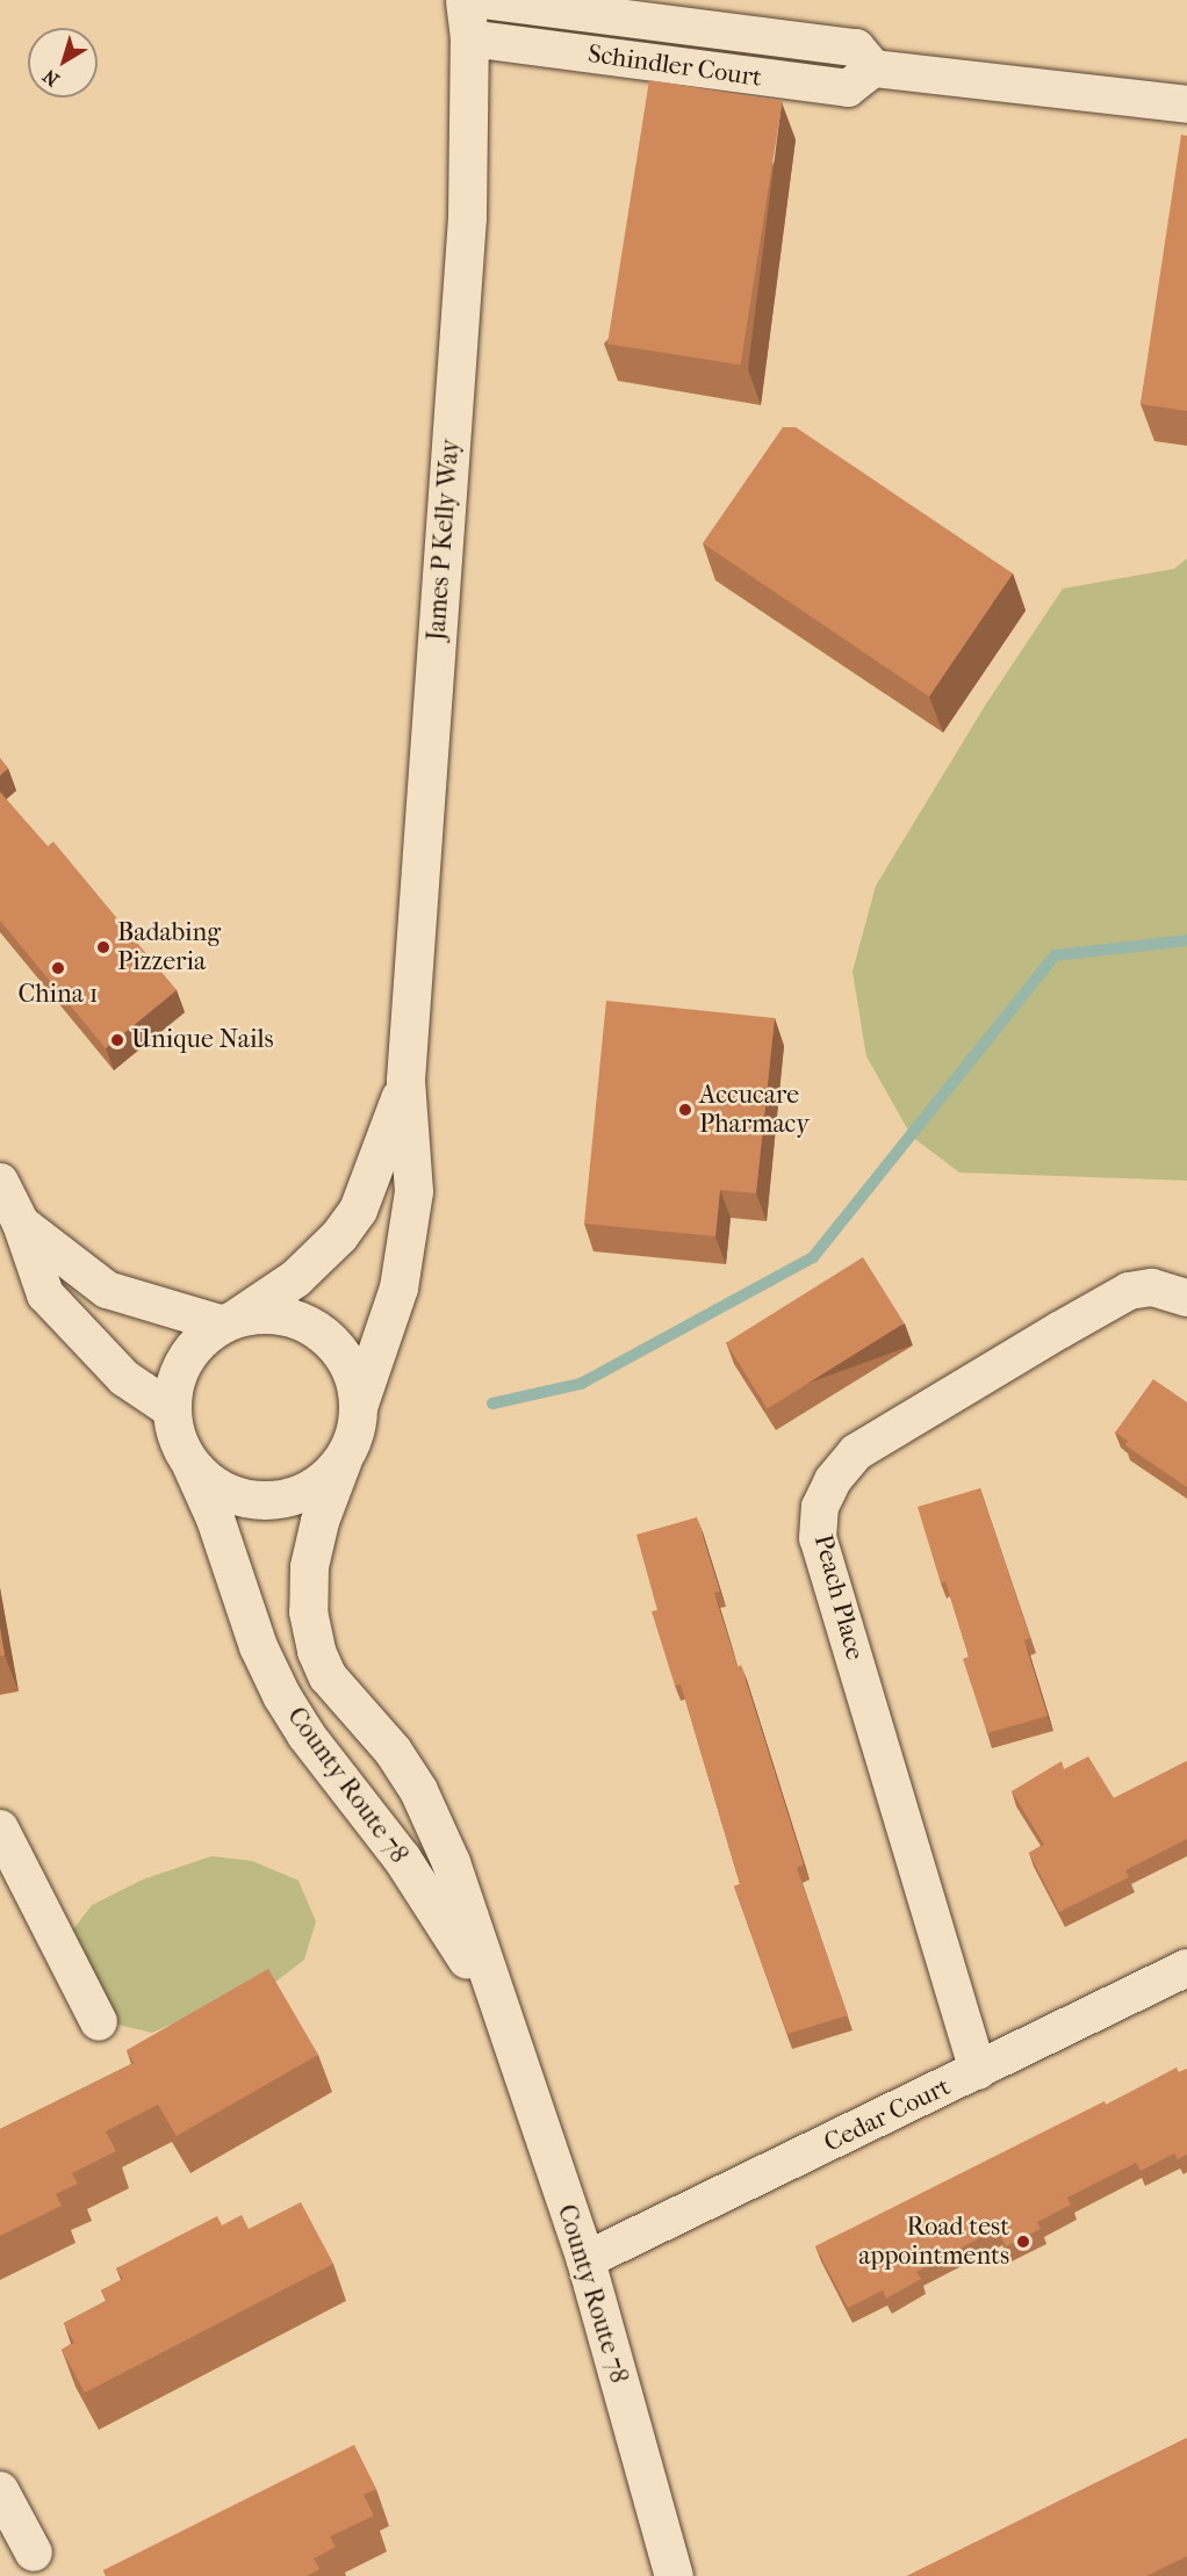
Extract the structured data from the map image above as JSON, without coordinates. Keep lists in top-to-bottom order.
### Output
{
  "streets": {
    "street": [
      "Schindler Court",
      "James P Kelly Way",
      "Peach Place",
      "County Route 78",
      "Cedar Court"
    ]
  },
  "crossings": [
    ["Schindler Court", "James P Kelly Way"],
    ["James P Kelly Way", "County Route 78"],
    ["Peach Place", "Cedar Court"],
    ["County Route 78", "Cedar Court"]
  ],
  "places": [
    "Badabing Pizzeria",
    "China 1",
    "Unique Nails",
    "Accucare Pharmacy",
    "Road test appointments"
  ],
  "north": "bottom left"
}
